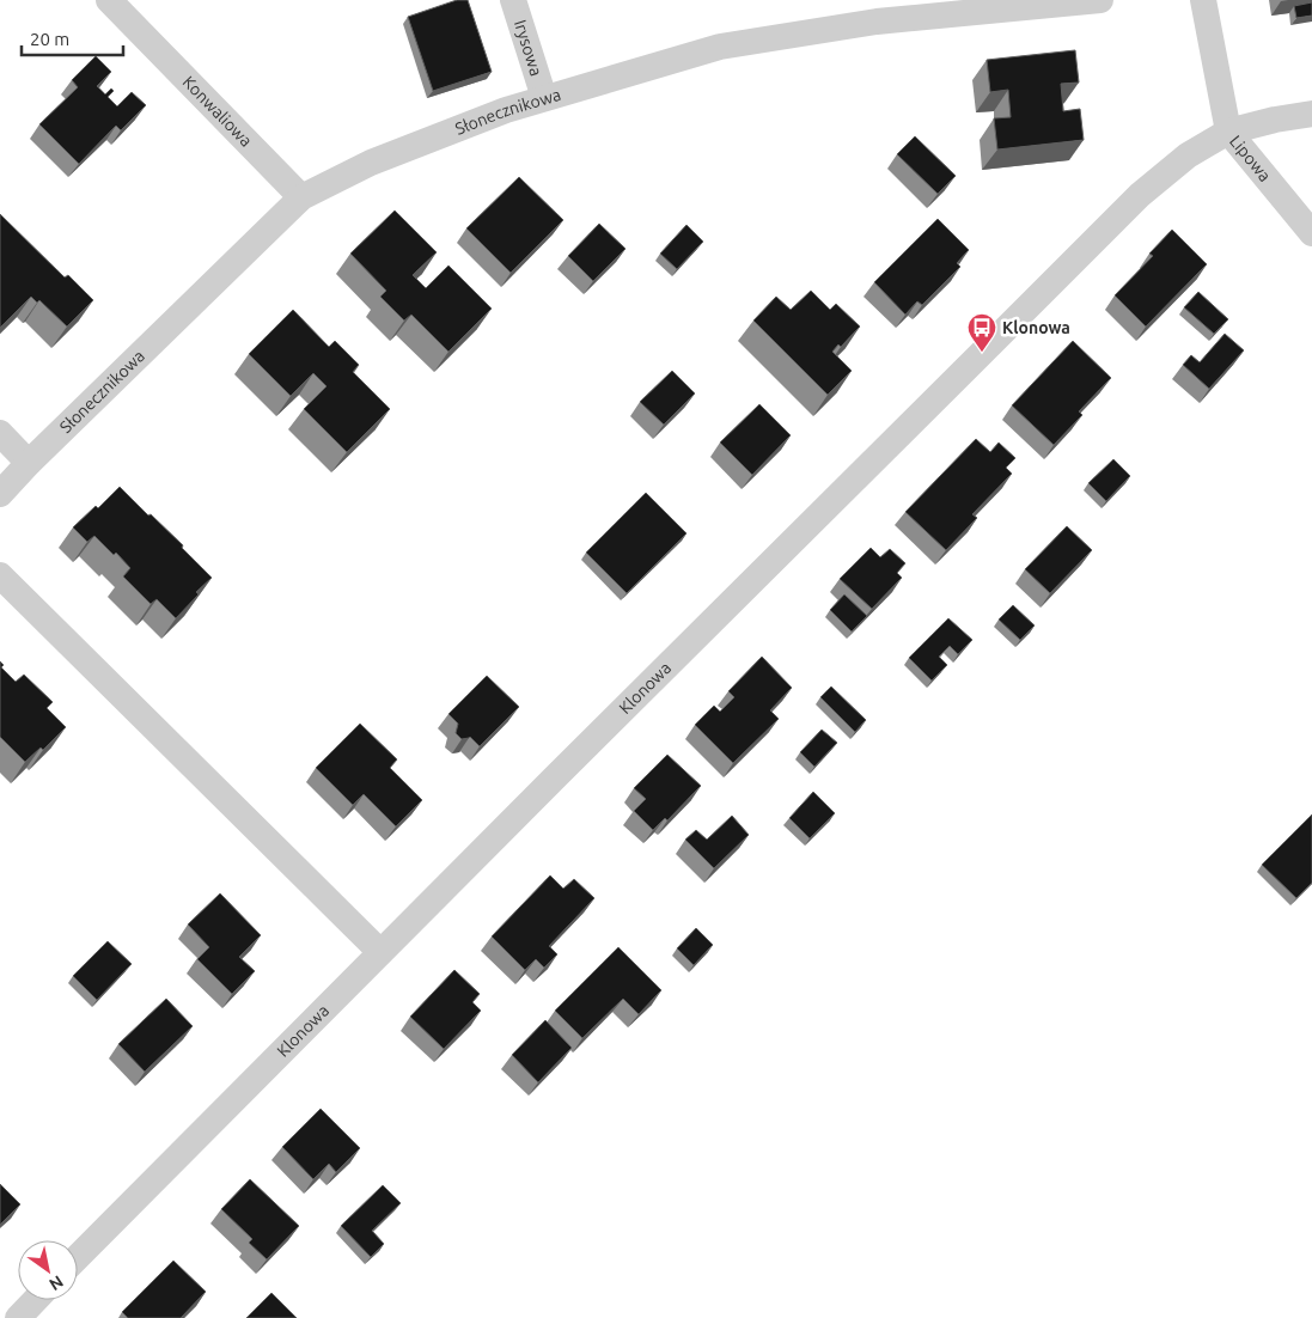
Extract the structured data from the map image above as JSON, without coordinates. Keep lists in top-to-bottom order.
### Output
{
  "streets": {
    "street": [
      "Irysowa",
      "Konwaliowa",
      "Słonecznikowa",
      "Lipowa",
      "Klonowa"
    ]
  },
  "crossings": [
    ["Irysowa", "Słonecznikowa"],
    ["Konwaliowa", "Słonecznikowa"],
    ["Lipowa", "Klonowa"]
  ],
  "places": {
    "bus stop": ["Klonowa"]
  },
  "scale_bar": "20 m",
  "north": "bottom right"
}
